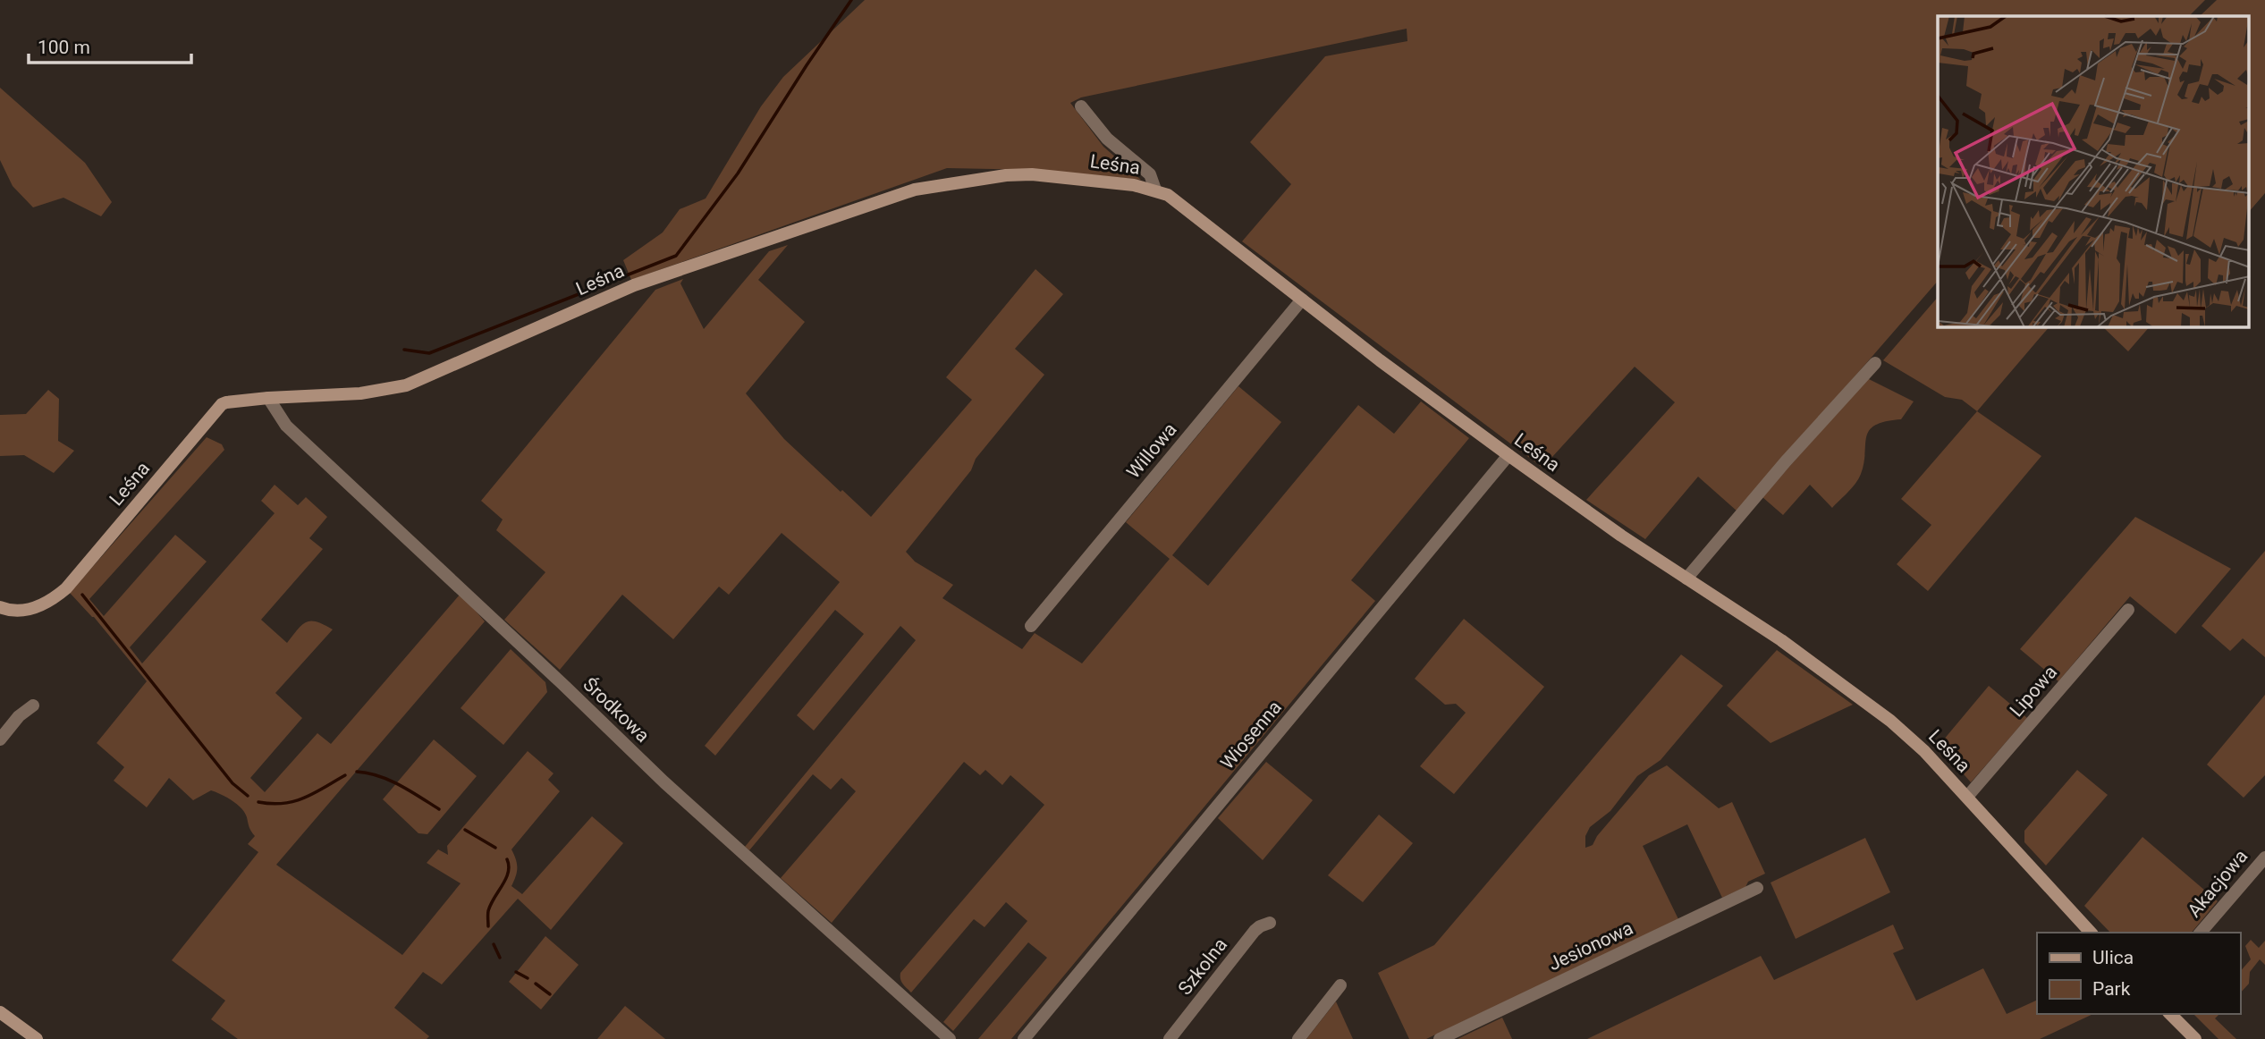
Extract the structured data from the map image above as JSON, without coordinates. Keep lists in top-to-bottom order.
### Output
{
  "streets": {
    "street": [
      "Leśna",
      "Willowa",
      "Lipowa",
      "Środkowa",
      "Wiosenna",
      "Akacjowa",
      "Jesionowa",
      "Szkolna"
    ]
  },
  "crossings": [
    ["Leśna", "Willowa"],
    ["Leśna", "Lipowa"],
    ["Leśna", "Środkowa"],
    ["Leśna", "Wiosenna"]
  ],
  "legend": ["Ulica", "Park"],
  "scale_bar": "100 m"
}
